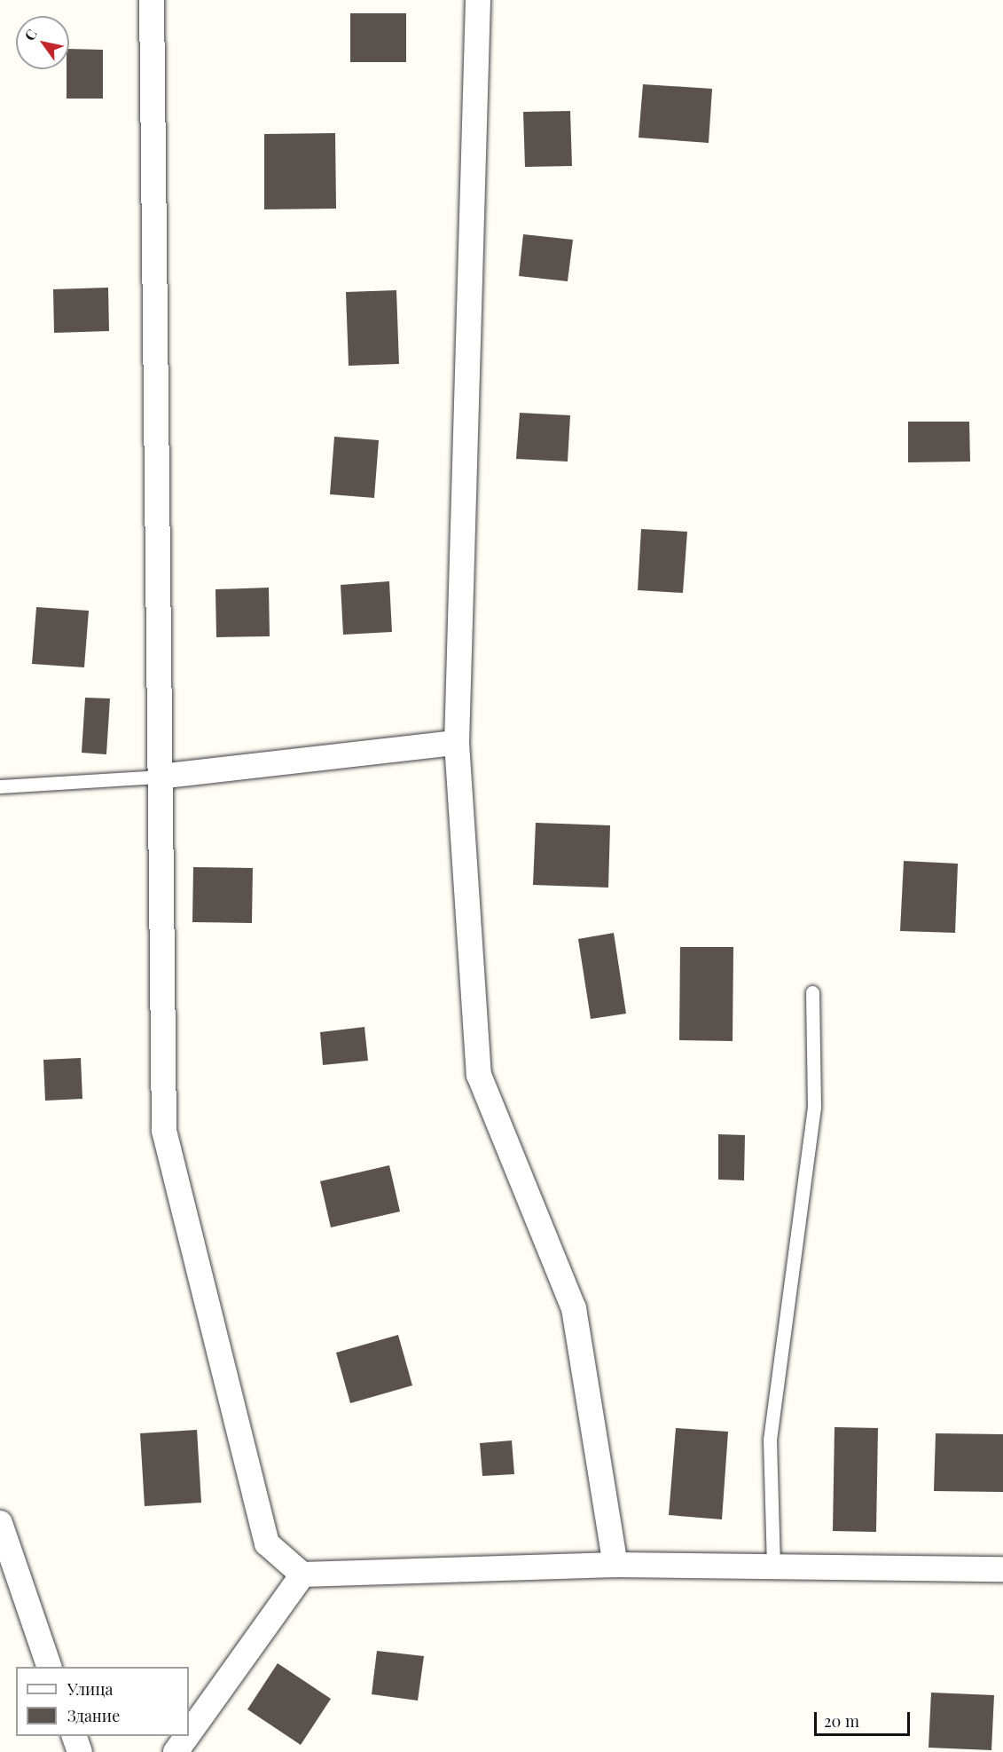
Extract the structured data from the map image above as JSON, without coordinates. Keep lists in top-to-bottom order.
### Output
{
  "legend": ["Улица", "Здание"],
  "scale_bar": "20 m",
  "north": "top left"
}
